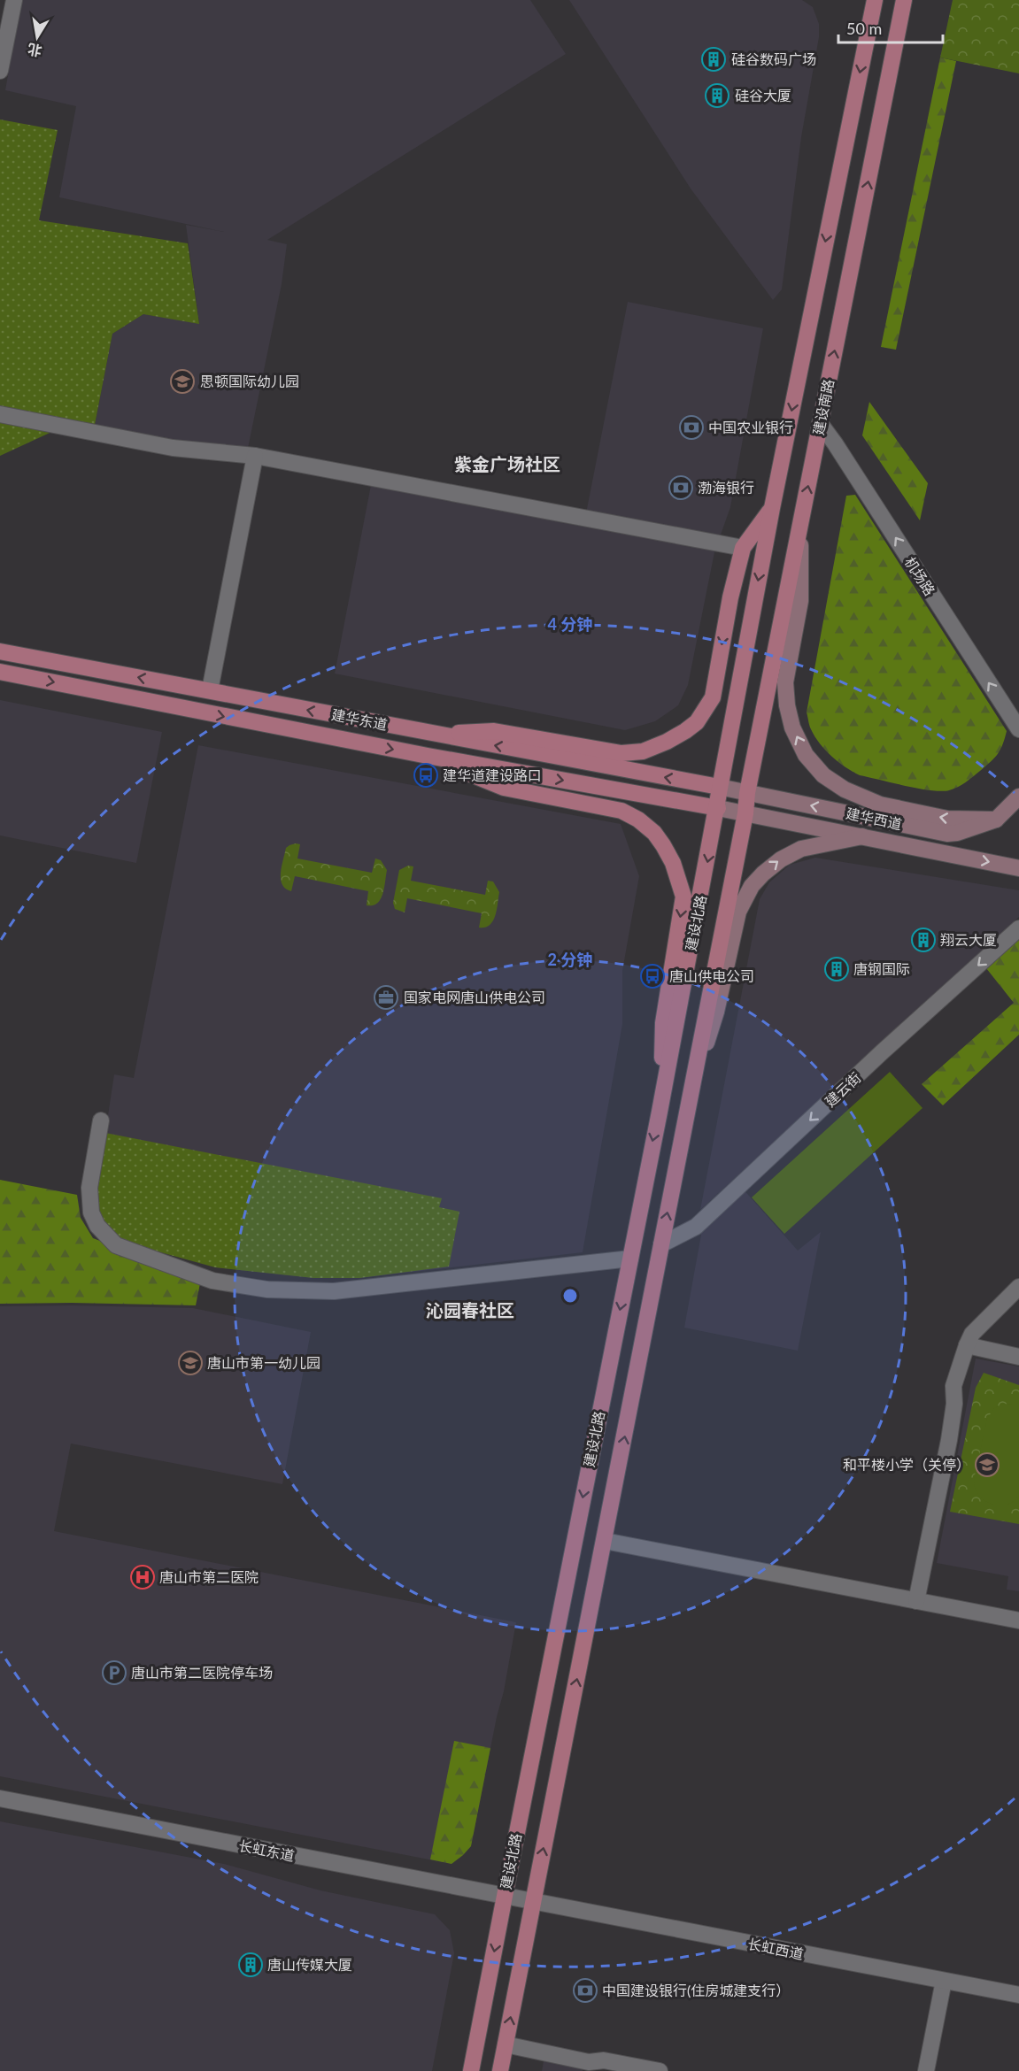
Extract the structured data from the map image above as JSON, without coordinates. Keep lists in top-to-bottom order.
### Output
{
  "streets": {
    "main road": [
      "建设南路",
      "建华东道",
      "建华西道",
      "建设北路"
    ],
    "street": [
      "机场路",
      "建云街",
      "长虹东道",
      "长虹西道"
    ]
  },
  "crossings": [
    ["建设南路", "机场路"],
    ["建设南路", "建华东道"],
    ["建设南路", "建华西道"],
    ["建设南路", "建设北路"],
    ["建华东道", "建华西道"],
    ["建华东道", "建设北路"],
    ["建华西道", "建设北路"],
    ["建设北路", "建云街"],
    ["建设北路", "长虹东道"],
    ["建设北路", "长虹西道"],
    ["长虹东道", "长虹西道"]
  ],
  "one_way": ["机场路", "建云街"],
  "districts": ["紫金广场社区", "沁园春社区"],
  "places": {
    "building": [
      "硅谷数码广场",
      "硅谷大厦",
      "翔云大厦",
      "唐钢国际",
      "唐山传媒大厦"
    ],
    "school or university": ["思顿国际幼儿园", "唐山市第一幼儿园", "和平楼小学（关停）"],
    "bank": ["中国农业银行", "渤海银行", "中国建设银行(住房城建支行）"],
    "bus stop": ["建华道建设路口", "唐山供电公司"],
    "office": ["国家电网唐山供电公司"],
    "hospital": ["唐山市第二医院"],
    "parking": ["唐山市第二医院停车场"]
  },
  "scale_bar": "50 m",
  "north": "bottom",
  "rings": ["4 分钟", "2 分钟"]
}
